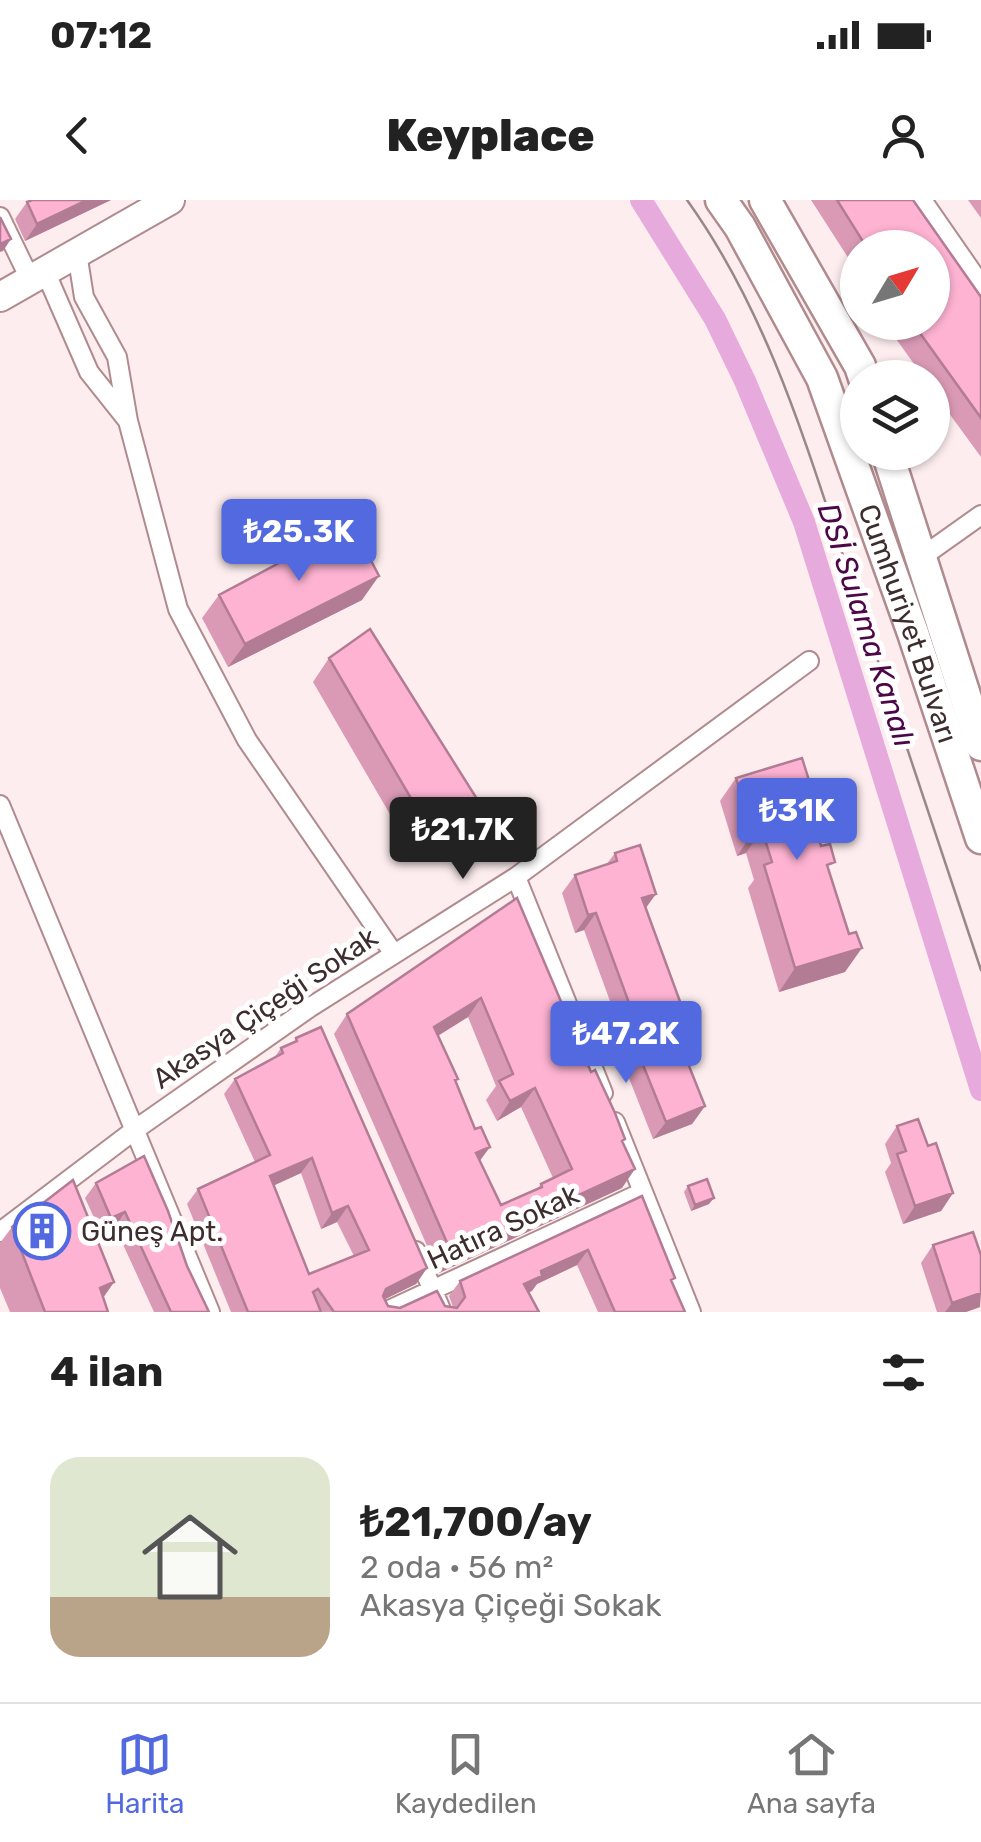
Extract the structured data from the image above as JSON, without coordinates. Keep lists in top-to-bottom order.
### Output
{
  "streets": {
    "main road": ["Cumhuriyet Bulvarı"],
    "street": ["Akasya Çiçeği Sokak", "Hatıra Sokak"]
  },
  "water": ["DSİ Sulama Kanalı"],
  "places": {
    "building": ["Güneş Apt."]
  },
  "north": "top right",
  "page": {
    "status": "07:12",
    "header": "Keyplace",
    "price": [
      "₺25.3K",
      "₺31K",
      "₺21.7K",
      "₺47.2K"
    ],
    "heading": "4 ilan",
    "list": [
      {
        "name": "₺21,700/ay",
        "note": "2 oda · 56 m² · Akasya Çiçeği Sokak"
      }
    ],
    "tabs": ["Harita", "Kaydedilen", "Ana sayfa"]
  }
}
